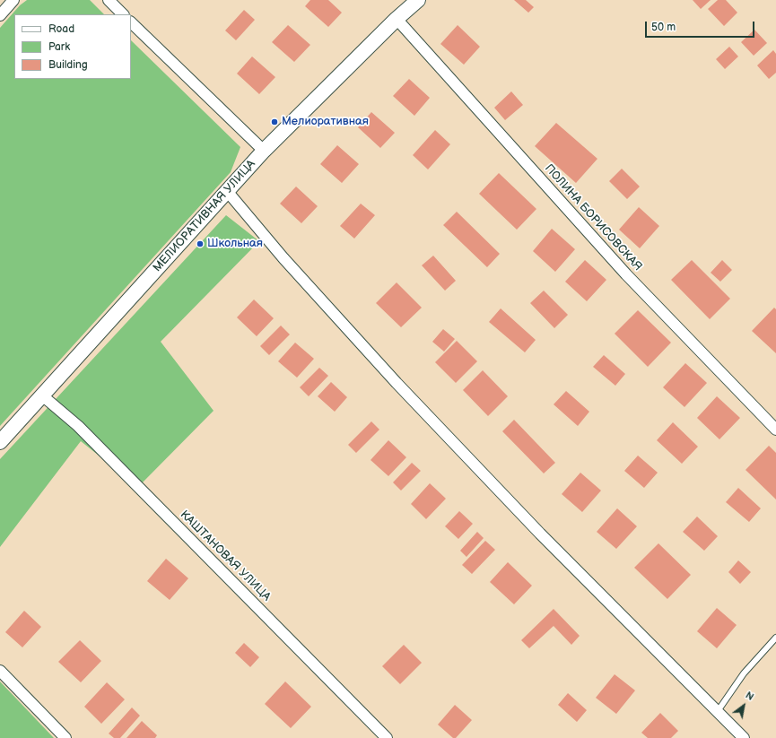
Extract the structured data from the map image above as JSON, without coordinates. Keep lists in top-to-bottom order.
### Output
{
  "streets": {
    "street": ["МЕЛИОРАТИВНАЯ УЛИЦА", "ПОЛИНА БОРИСОВСКАЯ", "КАШТАНОВАЯ УЛИЦА"]
  },
  "crossings": [
    ["МЕЛИОРАТИВНАЯ УЛИЦА", "ПОЛИНА БОРИСОВСКАЯ"],
    ["МЕЛИОРАТИВНАЯ УЛИЦА", "КАШТАНОВАЯ УЛИЦА"]
  ],
  "places": ["Мелиоративная", "Школьная"],
  "legend": ["Road", "Park", "Building"],
  "scale_bar": "50 m",
  "north": "top right"
}
